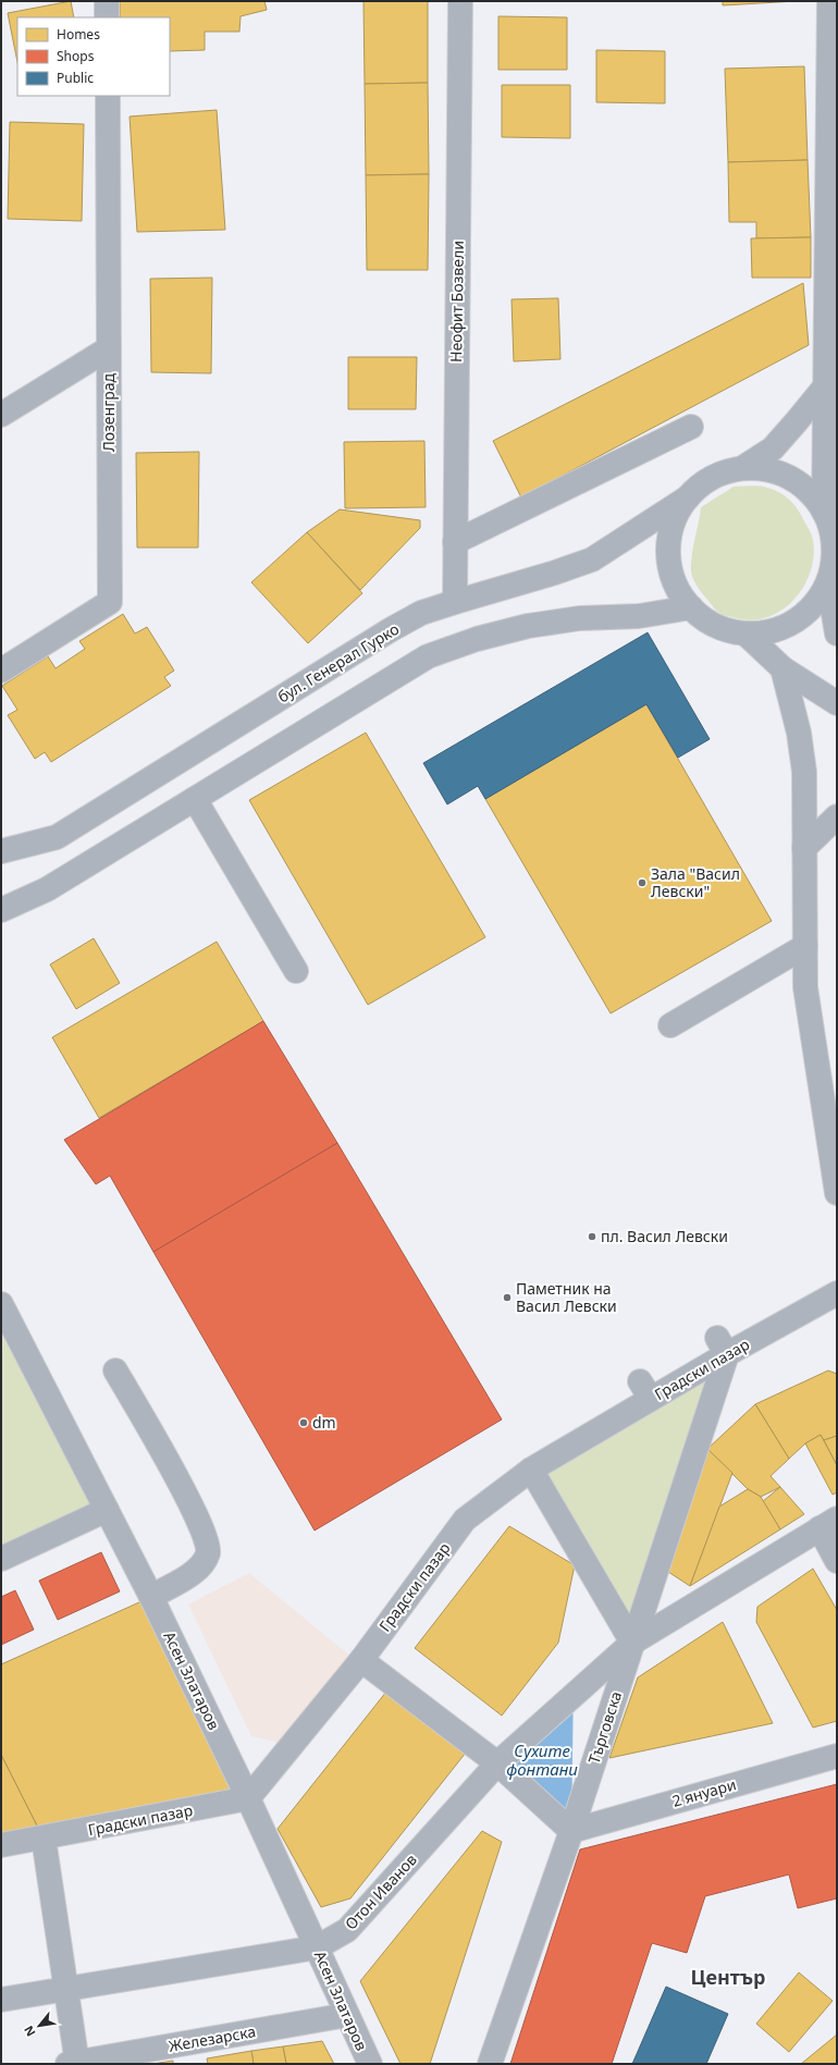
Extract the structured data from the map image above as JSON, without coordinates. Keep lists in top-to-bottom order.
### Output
{
  "streets": {
    "street": [
      "Неофит Бозвели",
      "Лозенград",
      "бул. Генерал Гурко",
      "Градски пазар",
      "Асен Златаров",
      "Търговска",
      "2 януари",
      "Отон Иванов",
      "Железарска"
    ]
  },
  "crossings": [
    ["Неофит Бозвели", "бул. Генерал Гурко"],
    ["Градски пазар", "Асен Златаров"],
    ["Градски пазар", "Търговска"],
    ["Асен Златаров", "Отон Иванов"],
    ["Асен Златаров", "Железарска"],
    ["Търговска", "2 януари"],
    ["Търговска", "Отон Иванов"]
  ],
  "districts": ["Център"],
  "water": ["Сухите фонтани"],
  "places": [
    "Зала \"Васил Левски\"",
    "пл. Васил Левски",
    "Паметник на Васил Левски",
    "dm"
  ],
  "legend": ["Homes", "Shops", "Public"],
  "north": "bottom left"
}
